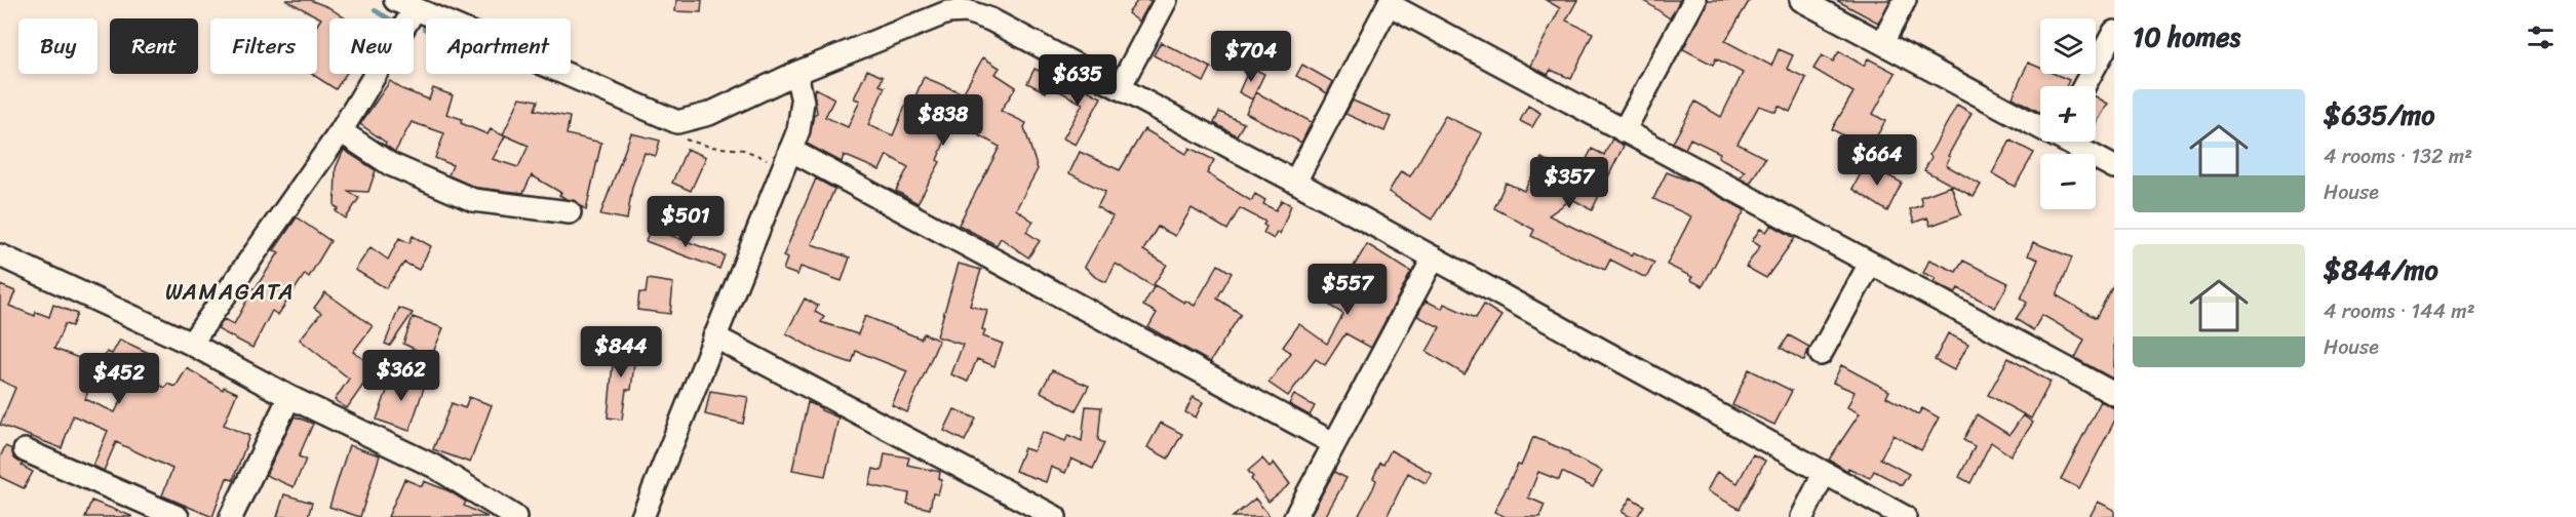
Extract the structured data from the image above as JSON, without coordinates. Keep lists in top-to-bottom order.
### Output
{
  "districts": ["WAMAGATA"],
  "page": {
    "heading": "10 homes",
    "map_buttons": ["+", "−"],
    "chip": [
      "Buy",
      "Rent",
      "Filters",
      "New",
      "Apartment"
    ],
    "price": [
      "$704",
      "$635",
      "$838",
      "$664",
      "$357",
      "$501",
      "$557",
      "$844",
      "$362",
      "$452"
    ],
    "list": [
      {
        "name": "$635/mo",
        "note": "4 rooms · 132 m² · House"
      },
      {
        "name": "$844/mo",
        "note": "4 rooms · 144 m² · House"
      }
    ]
  }
}
